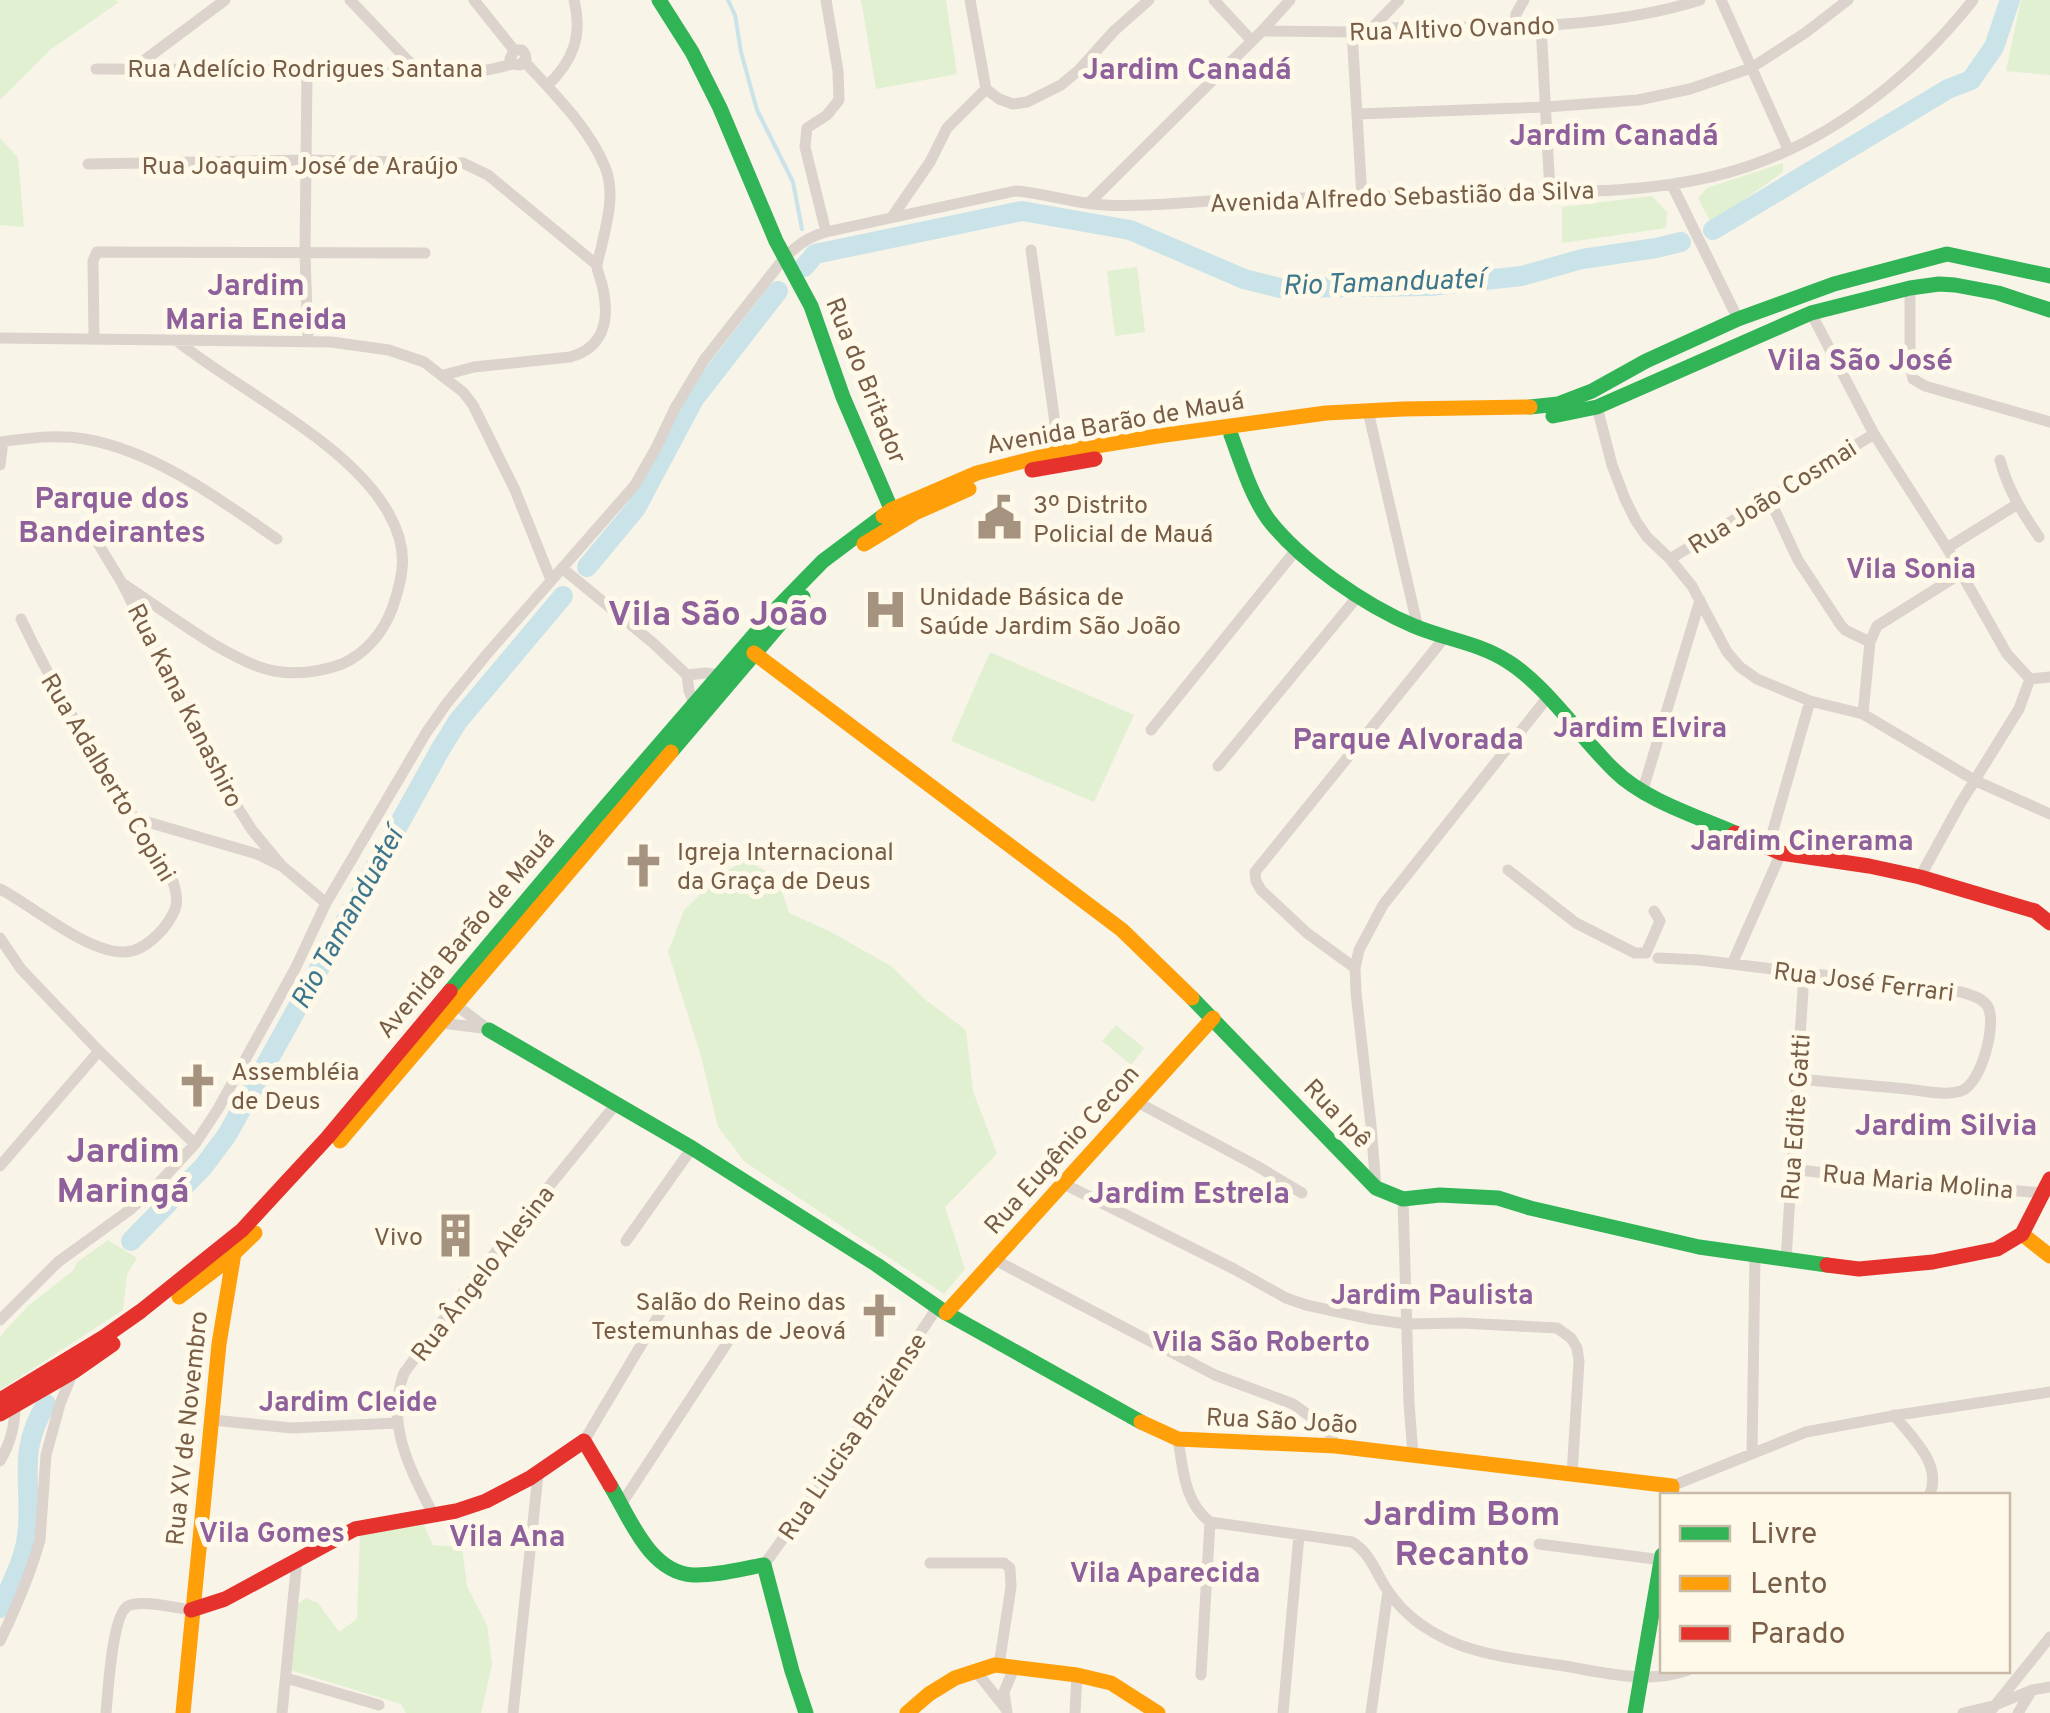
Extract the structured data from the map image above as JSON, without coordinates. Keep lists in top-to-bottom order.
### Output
{
  "streets": {
    "street": [
      "Rua Altivo Ovando",
      "Rua Adelício Rodrigues Santana",
      "Rua Joaquim José de Araújo",
      "Avenida Alfredo Sebastião da Silva",
      "Rua do Britador",
      "Avenida Barão de Mauá",
      "Rua João Cosmai",
      "Rua Kana Kanashiro",
      "Rua Adalberto Copini",
      "Rua José Ferrari",
      "Rua Ipê",
      "Rua Edite Gatti",
      "Rua Eugênio Cecon",
      "Rua Maria Molina",
      "Rua Ângelo Alesina",
      "Rua São João",
      "Rua XV de Novembro",
      "Rua Liucisa Braziense"
    ]
  },
  "crossings": [
    ["Avenida Alfredo Sebastião da Silva", "Rua do Britador"],
    ["Rua do Britador", "Avenida Barão de Mauá"],
    ["Avenida Barão de Mauá", "Rua Ipê"],
    ["Avenida Barão de Mauá", "Rua São João"],
    ["Avenida Barão de Mauá", "Rua XV de Novembro"],
    ["Rua José Ferrari", "Rua Edite Gatti"],
    ["Rua Ipê", "Rua Edite Gatti"],
    ["Rua Ipê", "Rua Eugênio Cecon"],
    ["Rua Edite Gatti", "Rua Maria Molina"],
    ["Rua Eugênio Cecon", "Rua São João"],
    ["Rua Eugênio Cecon", "Rua Liucisa Braziense"],
    ["Rua Ângelo Alesina", "Rua São João"],
    ["Rua São João", "Rua Liucisa Braziense"]
  ],
  "districts": [
    "Jardim Canadá",
    "Jardim Canadá",
    "Jardim Maria Eneida",
    "Vila São José",
    "Parque dos Bandeirantes",
    "Vila Sonia",
    "Vila São João",
    "Jardim Elvira",
    "Parque Alvorada",
    "Jardim Cinerama",
    "Jardim Silvia",
    "Jardim Maringá",
    "Jardim Estrela",
    "Jardim Paulista",
    "Vila São Roberto",
    "Jardim Cleide",
    "Jardim Bom Recanto",
    "Vila Gomes",
    "Vila Ana",
    "Vila Aparecida"
  ],
  "water": ["Rio Tamanduateí"],
  "places": {
    "public building": ["3º Distrito Policial de Mauá"],
    "hospital": ["Unidade Básica de Saúde Jardim São João"],
    "church": ["Igreja Internacional da Graça de Deus", "Assembléia de Deus", "Salão do Reino das Testemunhas de Jeová"],
    "building": ["Vivo"]
  },
  "legend": ["Livre", "Lento", "Parado"]
}
